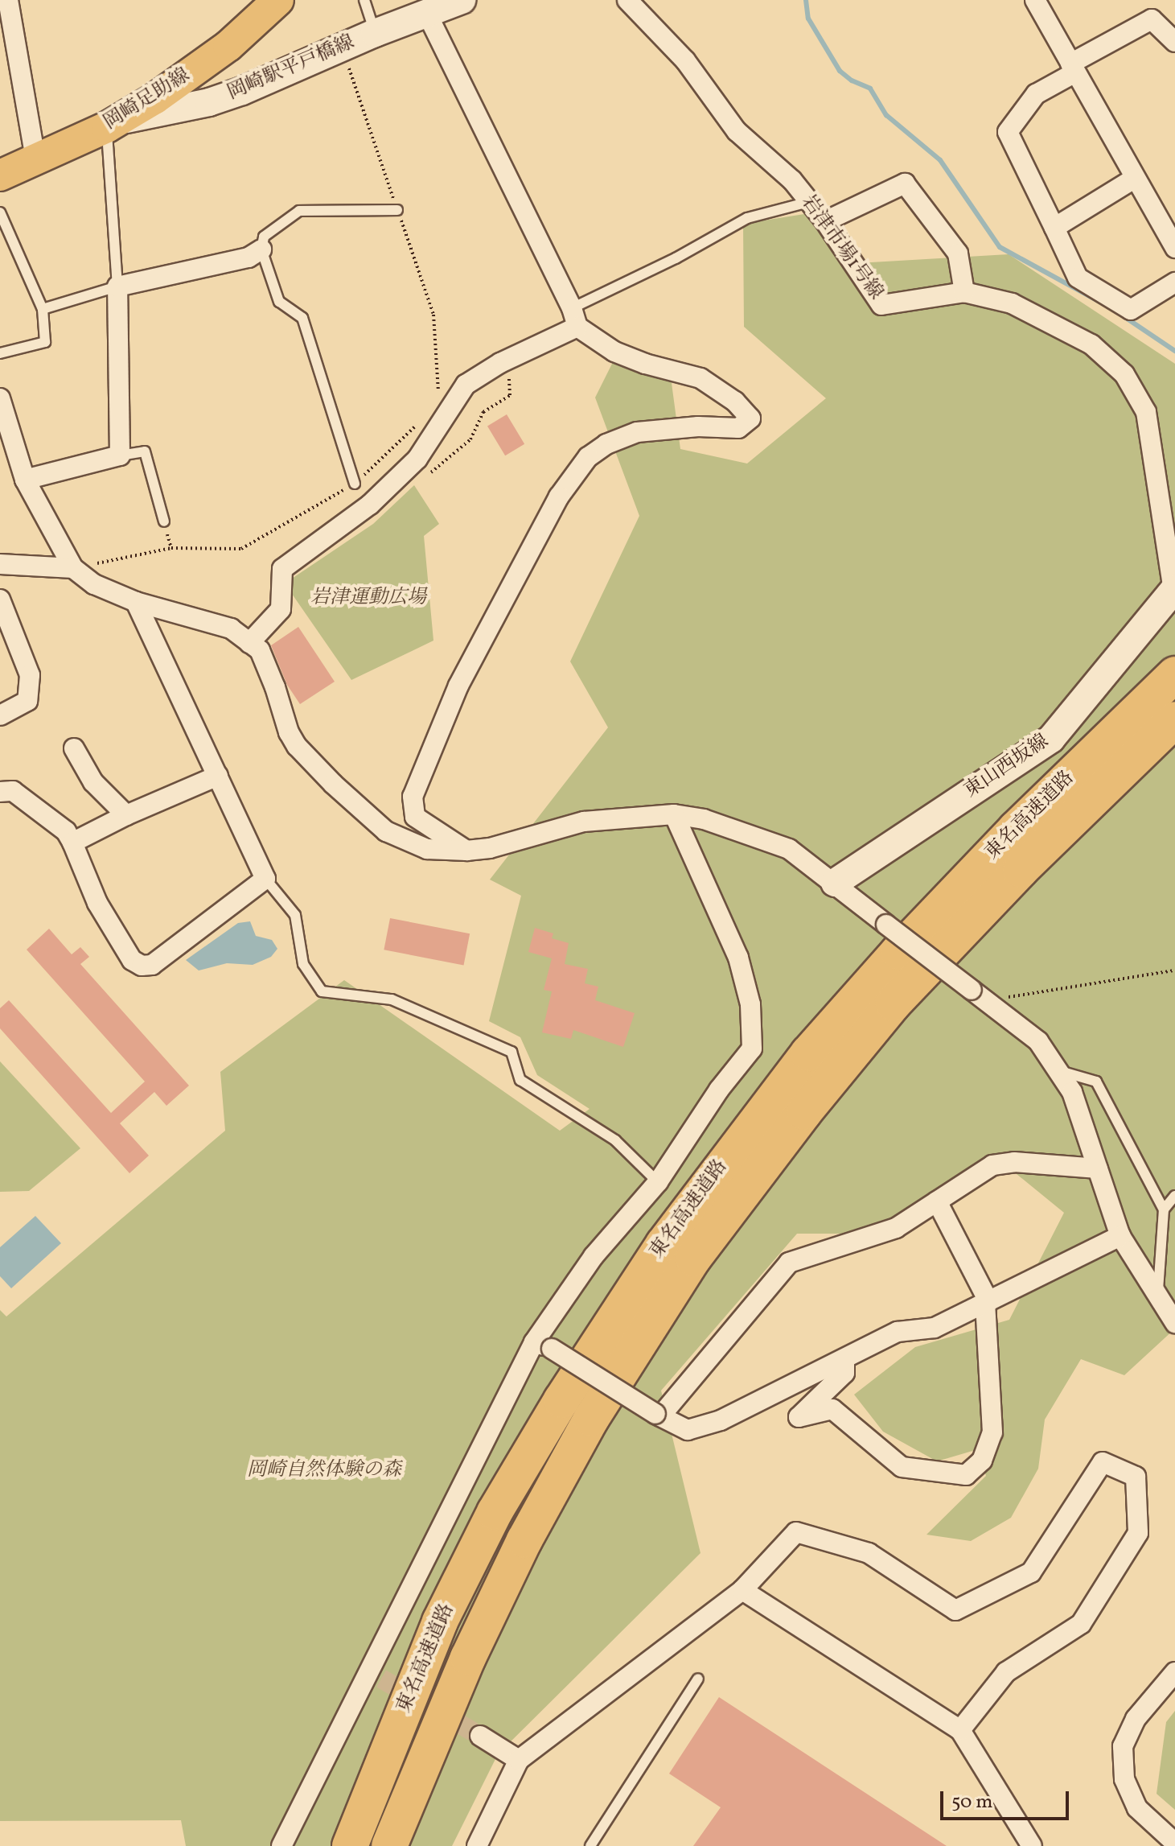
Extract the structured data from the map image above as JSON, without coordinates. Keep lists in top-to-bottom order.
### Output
{
  "streets": {
    "highway": ["東名高速道路"],
    "main road": ["岡崎足助線"],
    "street": ["岡崎駅平戸橋線", "岩津市場1号線", "東山西坂線"]
  },
  "crossings": [
    ["岡崎駅平戸橋線", "岡崎足助線"],
    ["岩津市場1号線", "東山西坂線"]
  ],
  "parks": ["岩津運動広場", "岡崎自然体験の森"],
  "scale_bar": "50 m"
}
